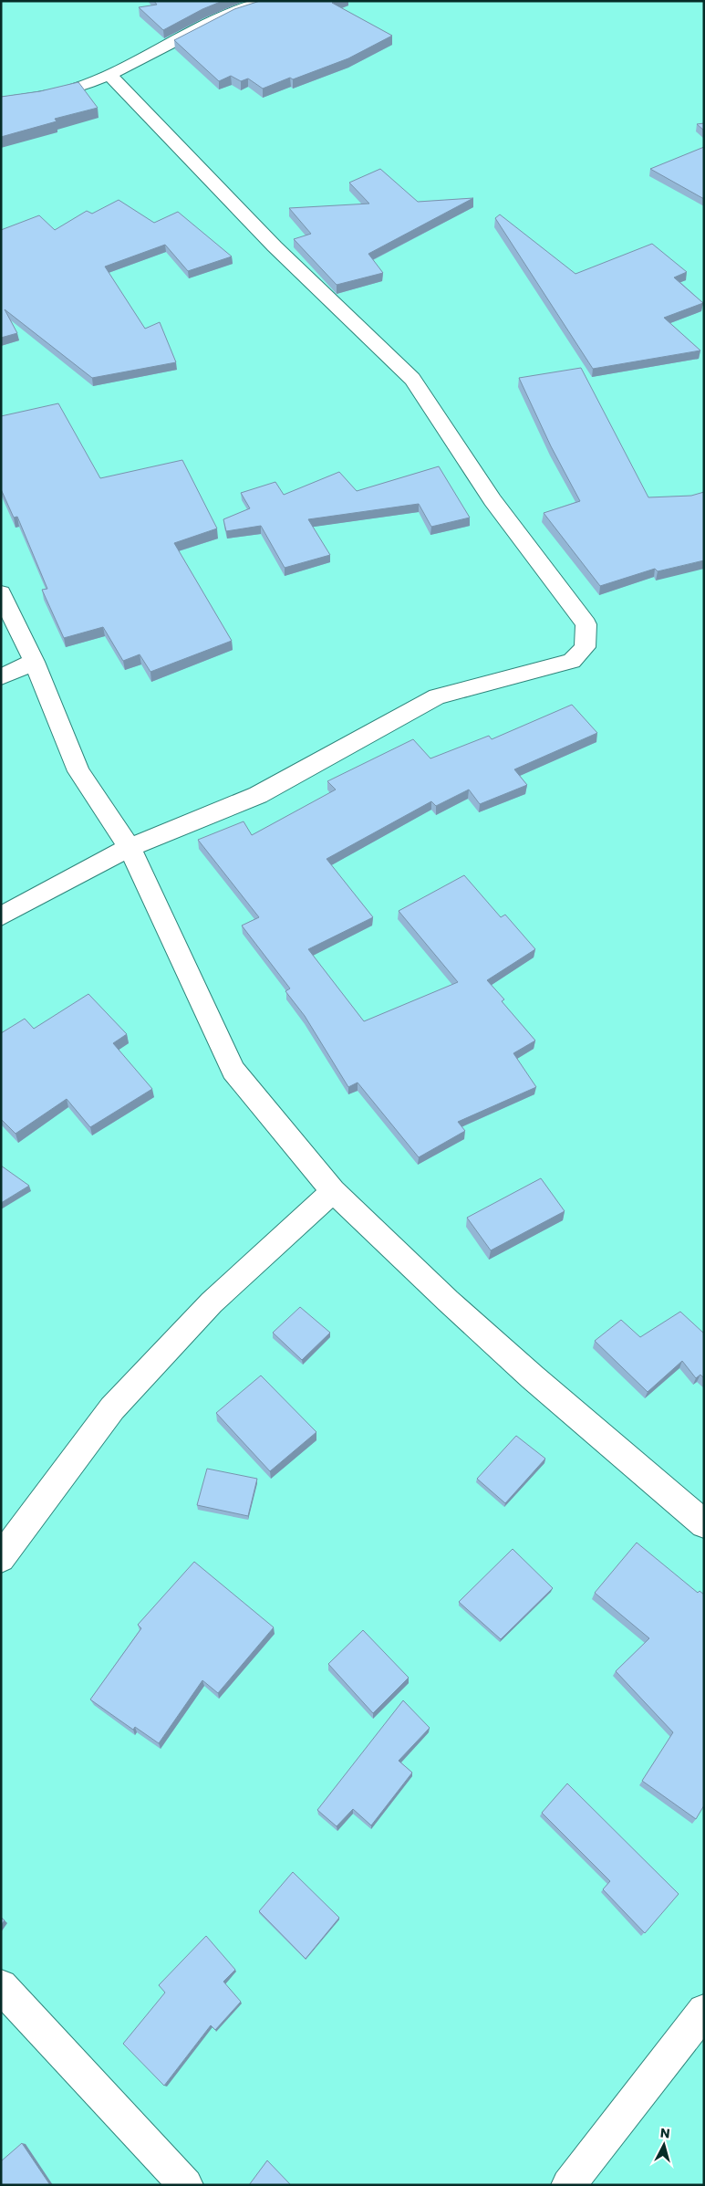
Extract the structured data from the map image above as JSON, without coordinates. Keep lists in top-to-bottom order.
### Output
{
  "north": "top"
}
